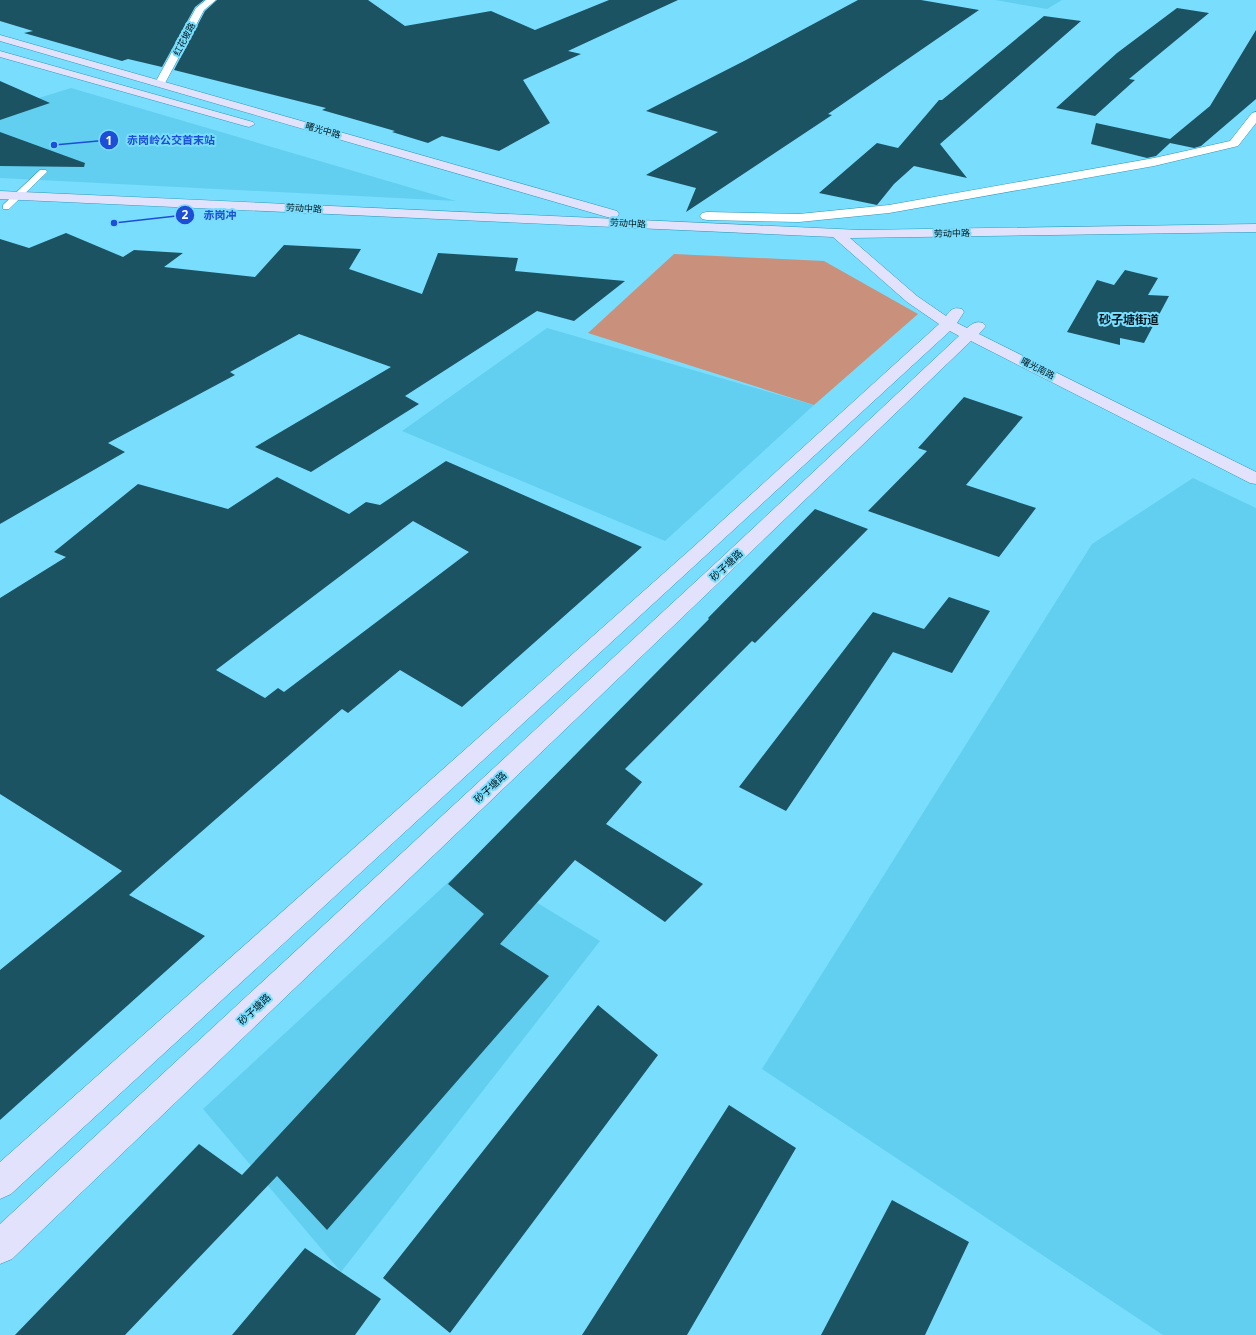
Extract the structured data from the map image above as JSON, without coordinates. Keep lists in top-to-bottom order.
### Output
{
  "streets": {
    "street": [
      "红花坡路",
      "曙光中路",
      "劳动中路",
      "曙光南路",
      "砂子塘路"
    ]
  },
  "crossings": [
    ["红花坡路", "曙光中路"],
    ["曙光中路", "劳动中路"],
    ["劳动中路", "曙光南路"],
    ["曙光南路", "砂子塘路"]
  ],
  "districts": ["砂子塘街道"],
  "places": ["赤岗岭公交首末站", "赤岗冲"]
}
